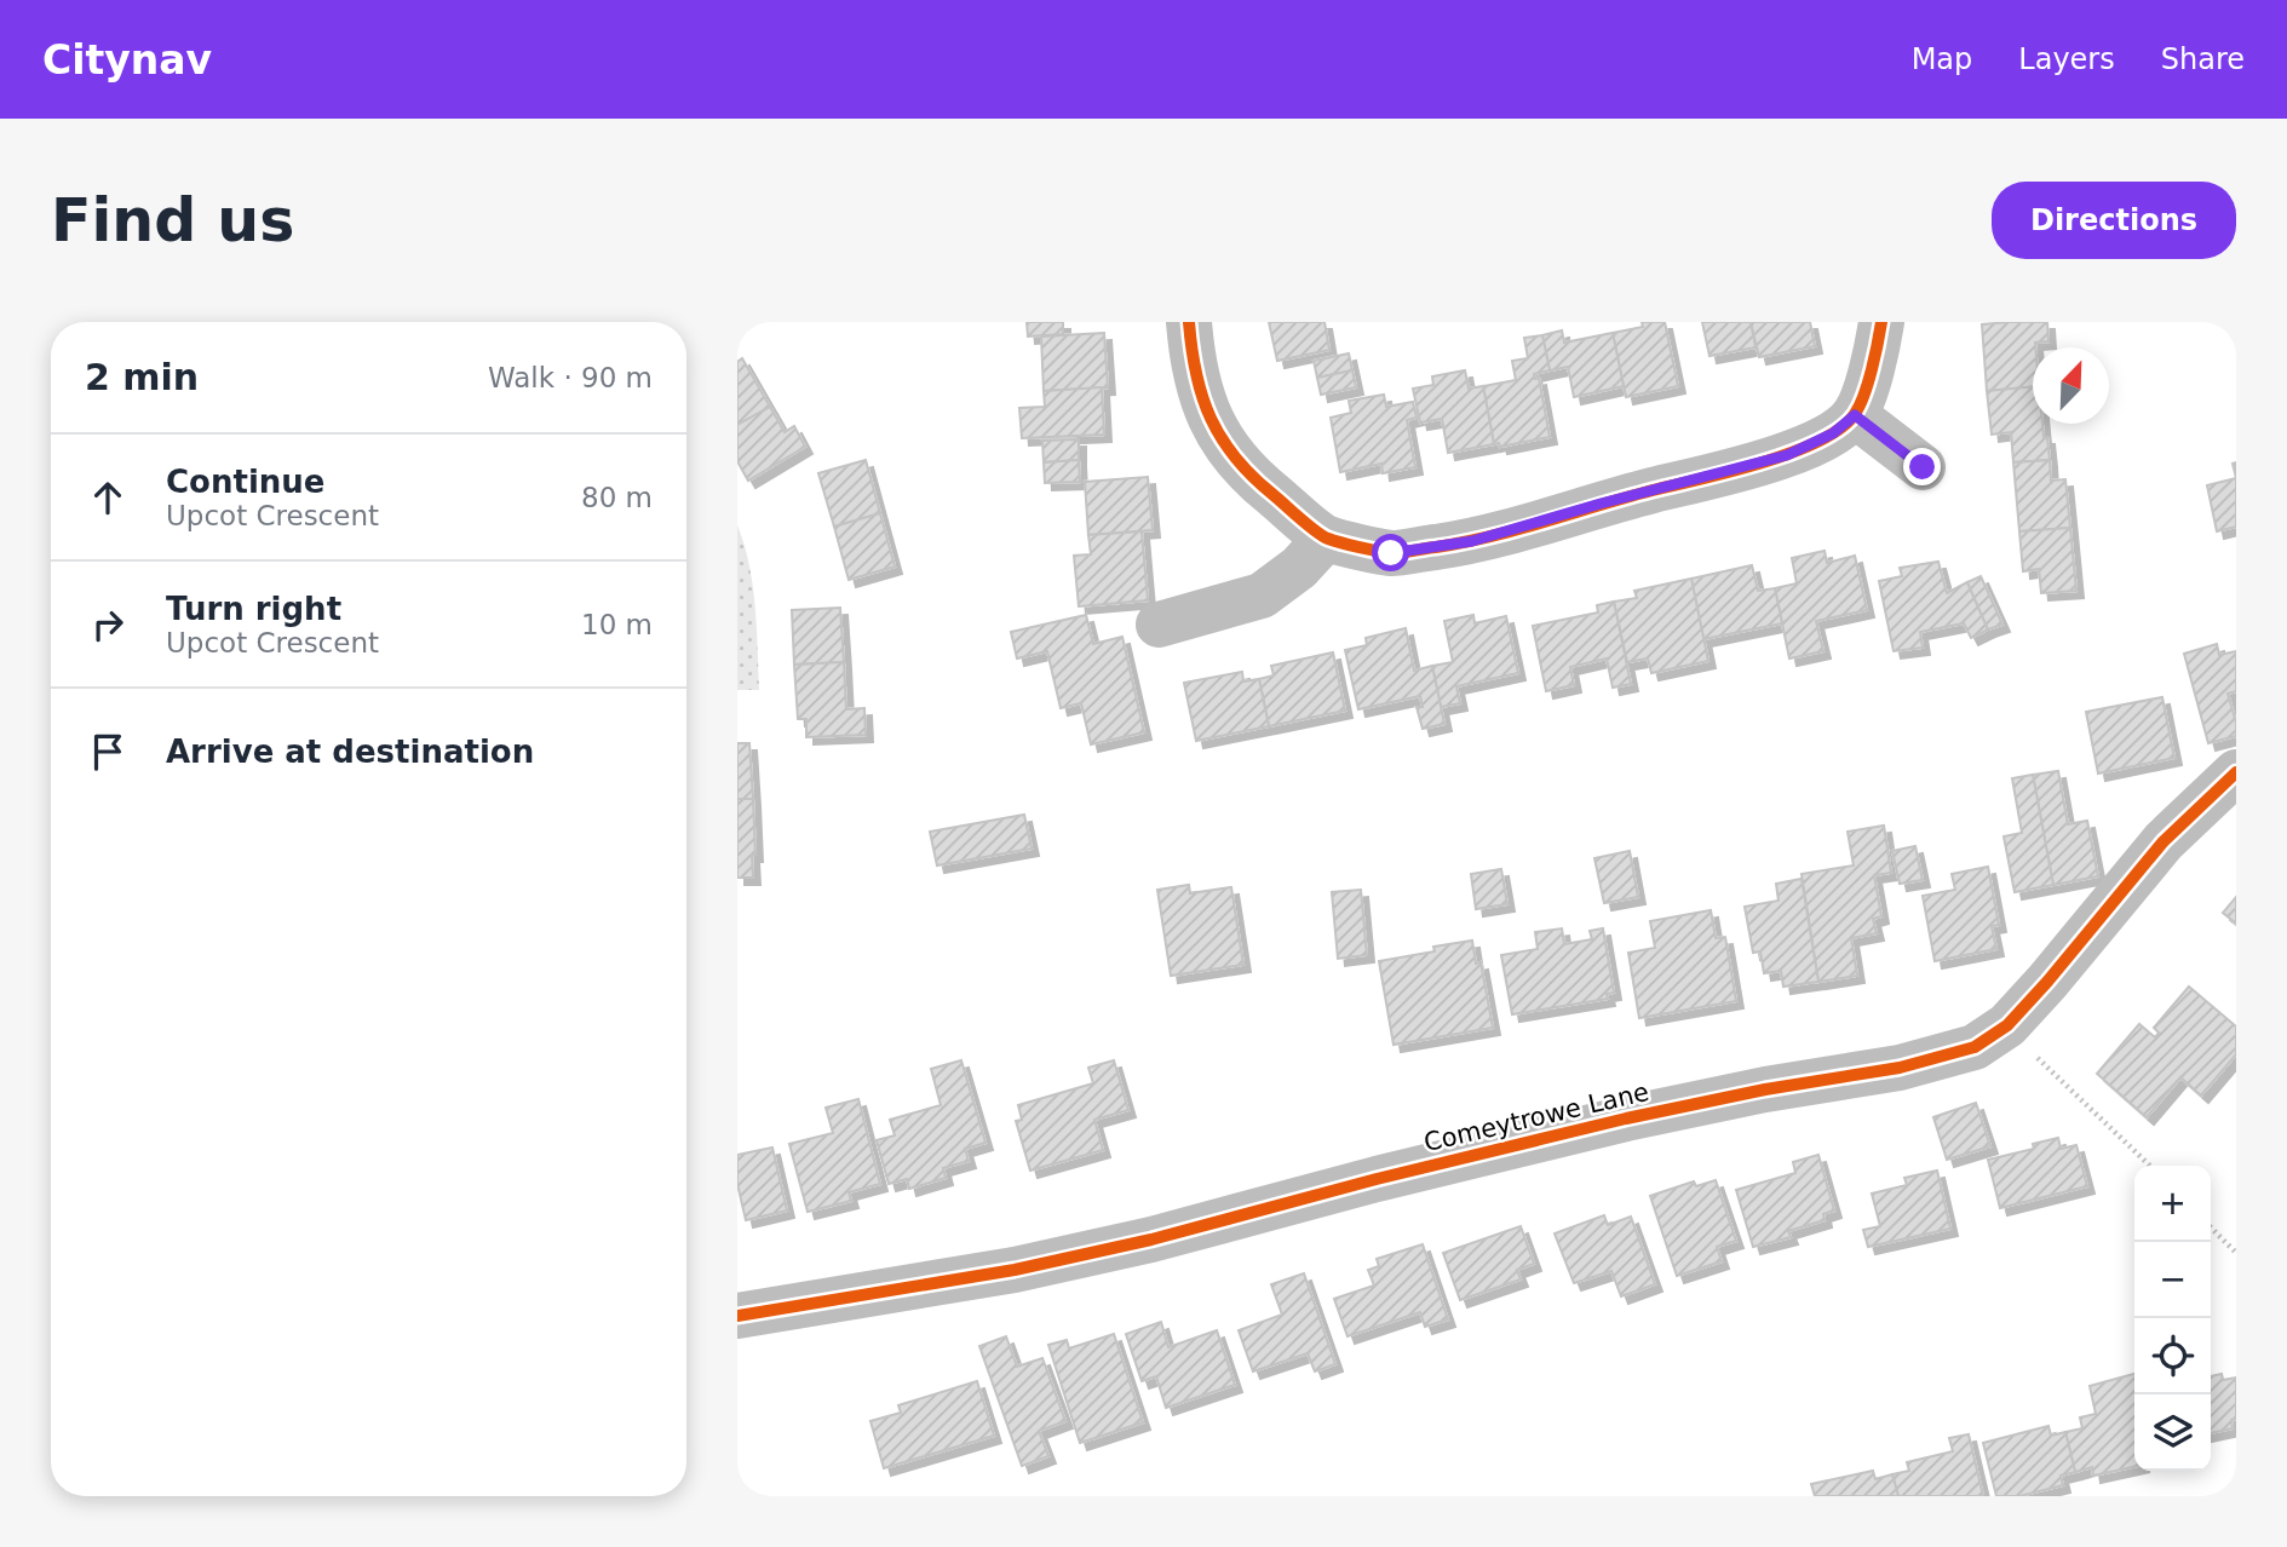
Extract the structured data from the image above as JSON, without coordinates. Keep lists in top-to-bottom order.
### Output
{
  "streets": {
    "street": ["Comeytrowe Lane"]
  },
  "north": "top right",
  "page": {
    "header": "Citynav",
    "nav": ["Map", "Layers", "Share"],
    "buttons": "Directions",
    "title": "Find us",
    "heading": ["2 min", "Walk · 90 m"],
    "list": [
      ["Continue", "Upcot Crescent", "80 m"],
      ["Turn right", "Upcot Crescent", "10 m"],
      "Arrive at destination"
    ],
    "map_buttons": ["+", "−"]
  }
}
